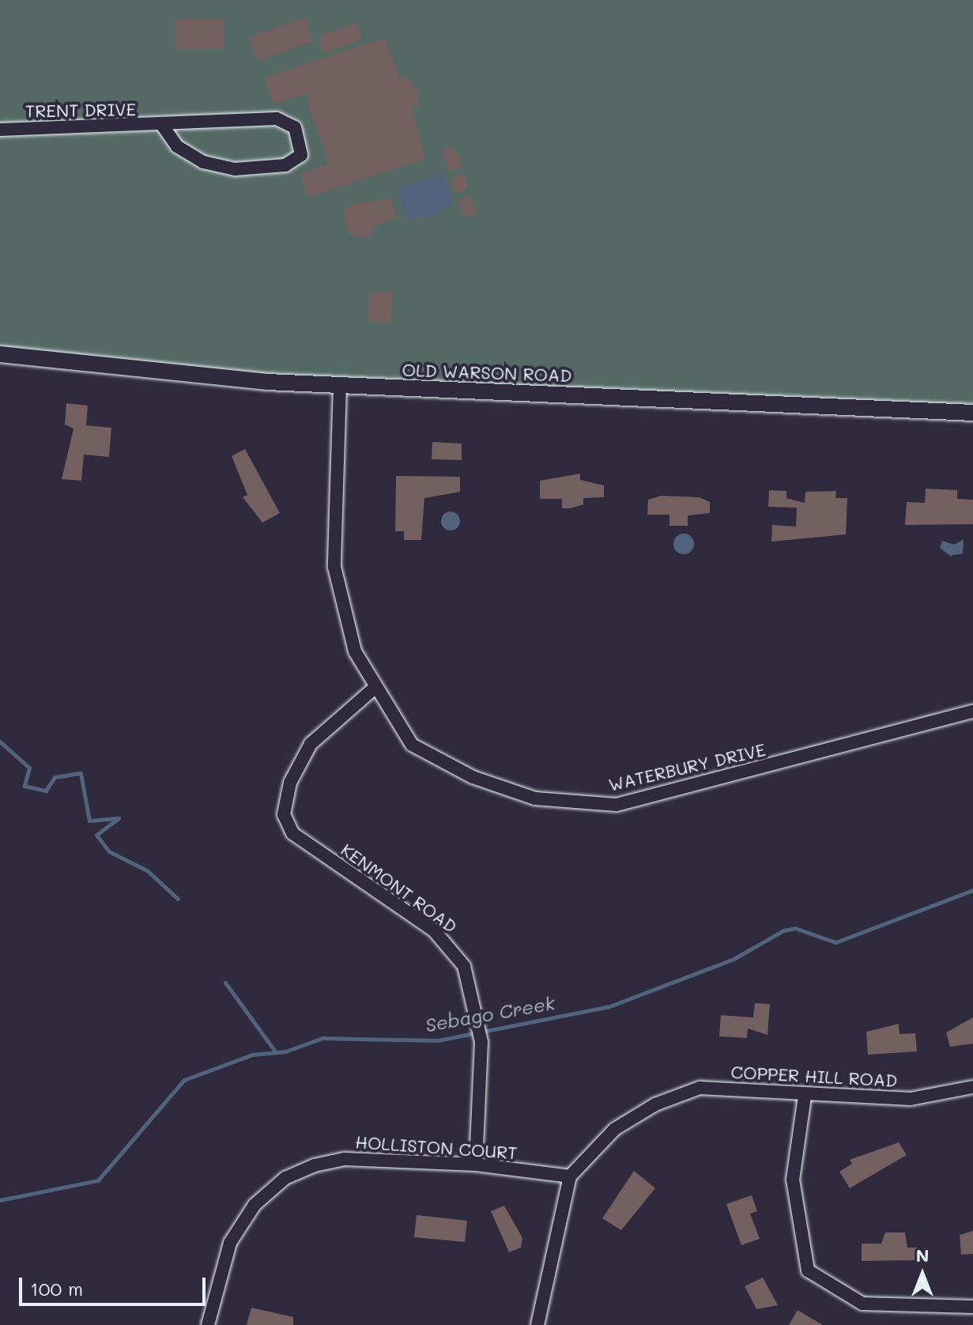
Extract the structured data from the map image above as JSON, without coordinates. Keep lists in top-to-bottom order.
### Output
{
  "streets": {
    "street": [
      "TRENT DRIVE",
      "OLD WARSON ROAD",
      "WATERBURY DRIVE",
      "KENMONT ROAD",
      "COPPER HILL ROAD",
      "HOLLISTON COURT"
    ]
  },
  "crossings": [
    ["OLD WARSON ROAD", "WATERBURY DRIVE"],
    ["WATERBURY DRIVE", "KENMONT ROAD"],
    ["KENMONT ROAD", "HOLLISTON COURT"],
    ["COPPER HILL ROAD", "HOLLISTON COURT"]
  ],
  "water": ["Sebago Creek"],
  "scale_bar": "100 m",
  "north": "top"
}
